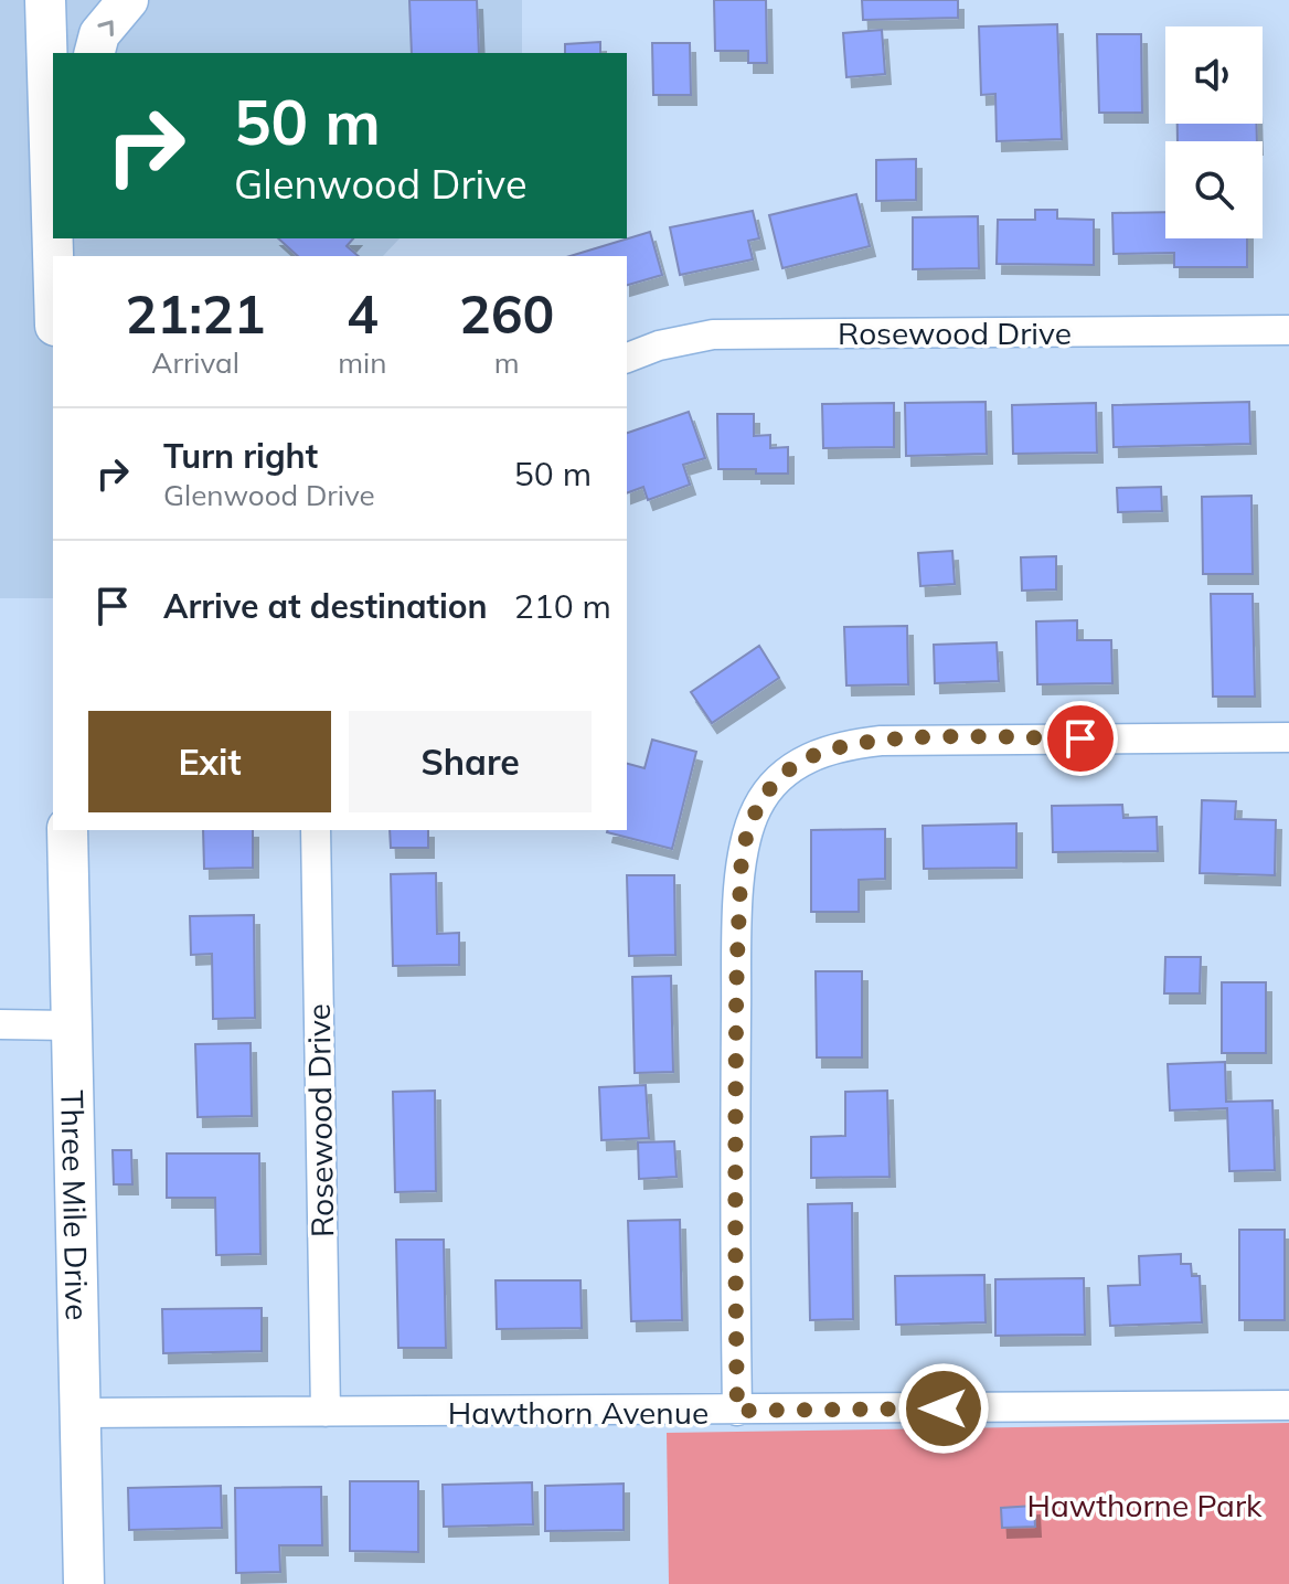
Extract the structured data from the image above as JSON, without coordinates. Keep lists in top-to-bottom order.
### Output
{
  "streets": {
    "main road": ["Three Mile Drive"],
    "street": ["Rosewood Drive", "Hawthorn Avenue"]
  },
  "crossings": [
    ["Rosewood Drive", "Hawthorn Avenue"],
    ["Three Mile Drive", "Hawthorn Avenue"]
  ],
  "parks": ["Hawthorne Park"],
  "page": {
    "turn": ["50 m", "Glenwood Drive"],
    "eta": [
      "21:21",
      "Arrival",
      "4",
      "min",
      "260",
      "m"
    ],
    "list": [
      {
        "name": "Turn right",
        "note": "Glenwood Drive",
        "value": "50 m"
      },
      {
        "name": "Arrive at destination",
        "value": "210 m"
      }
    ],
    "buttons": ["Exit", "Share"]
  }
}
